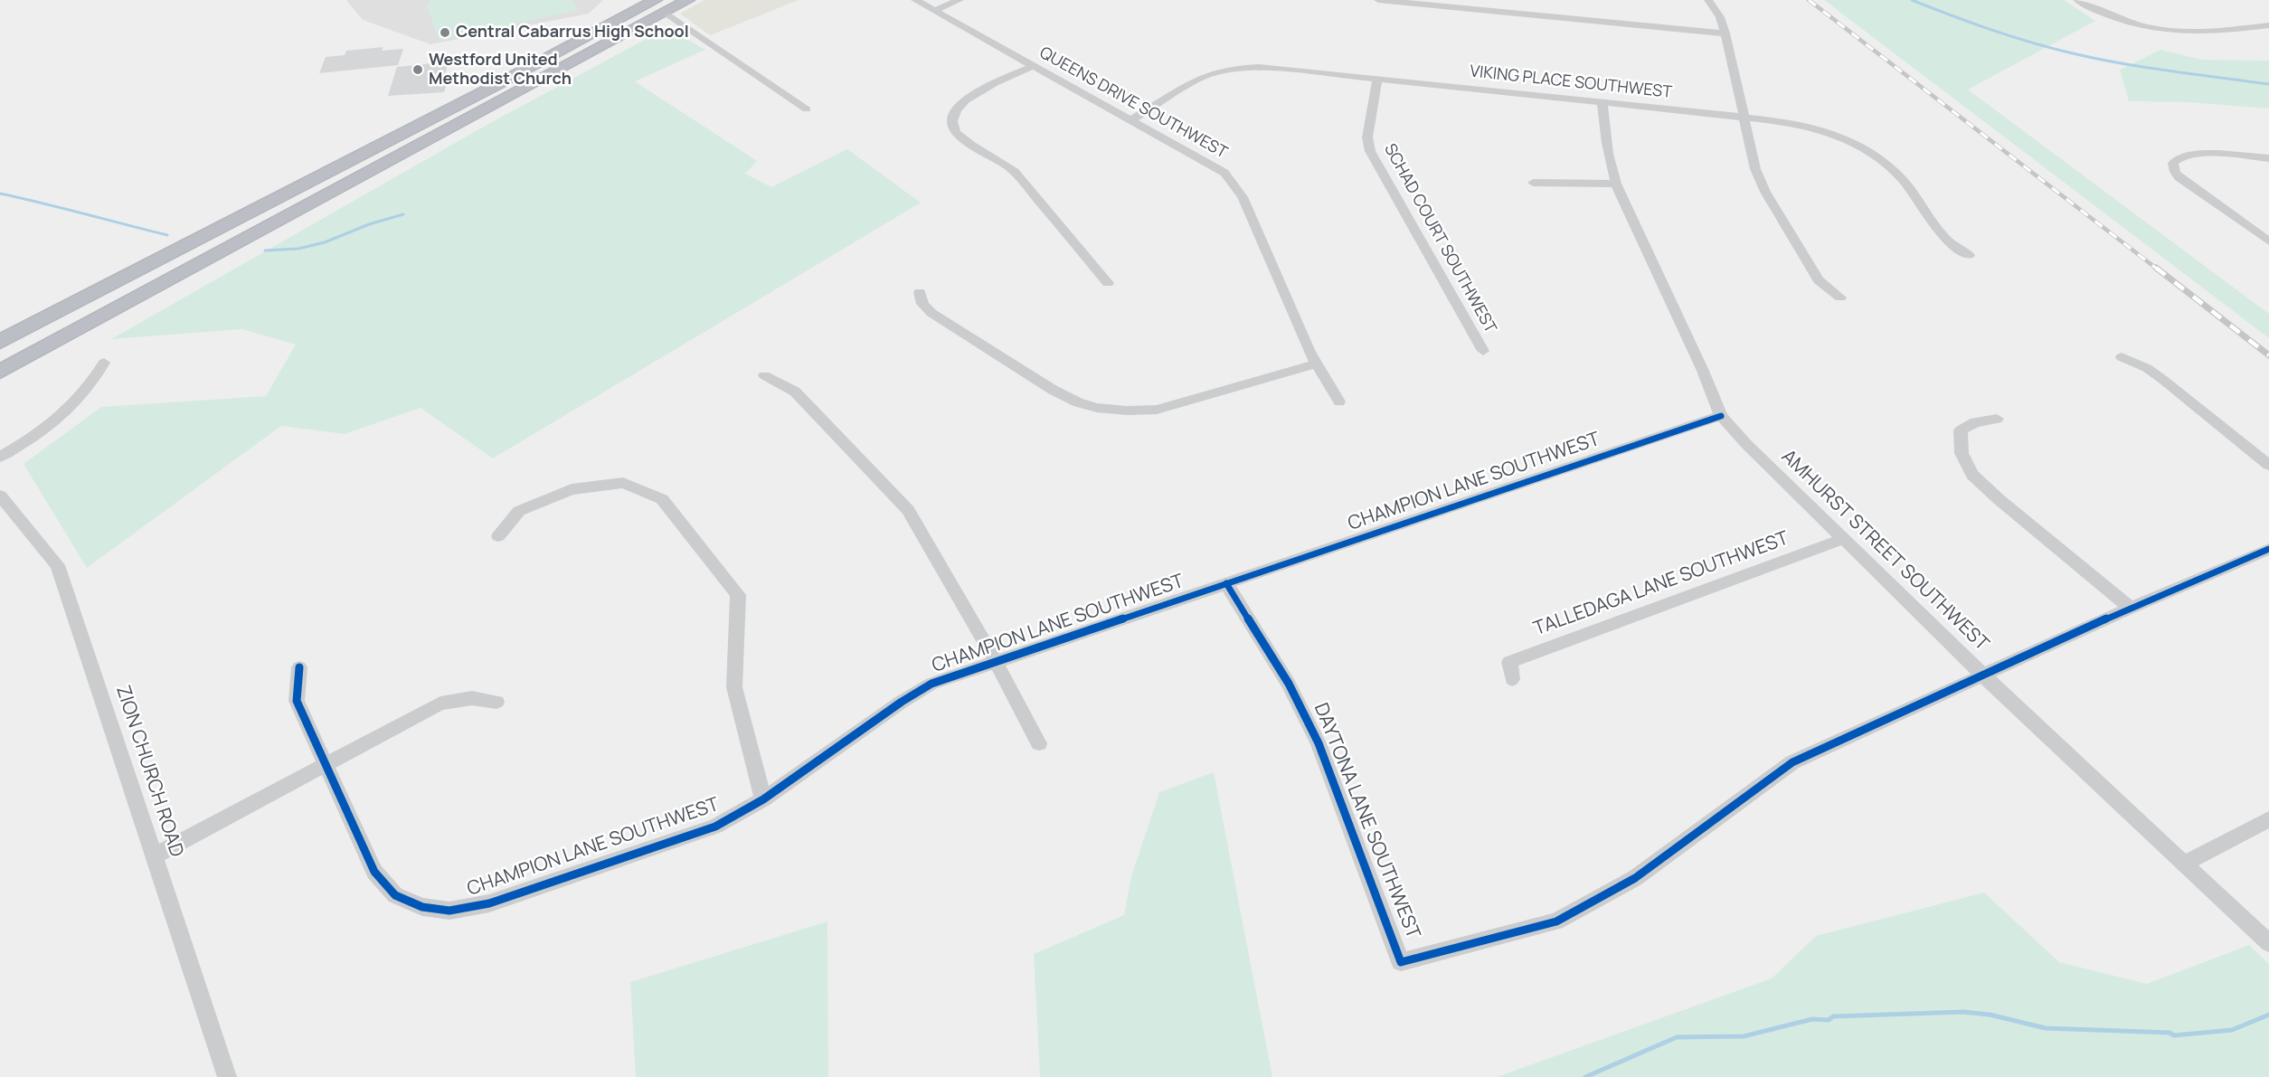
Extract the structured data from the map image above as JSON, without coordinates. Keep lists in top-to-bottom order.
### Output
{
  "streets": {
    "street": [
      "VIKING PLACE SOUTHWEST",
      "QUEENS DRIVE SOUTHWEST",
      "SCHAD COURT SOUTHWEST",
      "CHAMPION LANE SOUTHWEST",
      "AMHURST STREET SOUTHWEST",
      "TALLEDAGA LANE SOUTHWEST",
      "ZION CHURCH ROAD",
      "DAYTONA LANE SOUTHWEST"
    ]
  },
  "crossings": [
    ["VIKING PLACE SOUTHWEST", "QUEENS DRIVE SOUTHWEST"],
    ["VIKING PLACE SOUTHWEST", "SCHAD COURT SOUTHWEST"],
    ["VIKING PLACE SOUTHWEST", "AMHURST STREET SOUTHWEST"],
    ["CHAMPION LANE SOUTHWEST", "AMHURST STREET SOUTHWEST"],
    ["CHAMPION LANE SOUTHWEST", "DAYTONA LANE SOUTHWEST"],
    ["AMHURST STREET SOUTHWEST", "TALLEDAGA LANE SOUTHWEST"],
    ["AMHURST STREET SOUTHWEST", "DAYTONA LANE SOUTHWEST"]
  ],
  "places": ["Central Cabarrus High School", "Westford United Methodist Church"]
}
